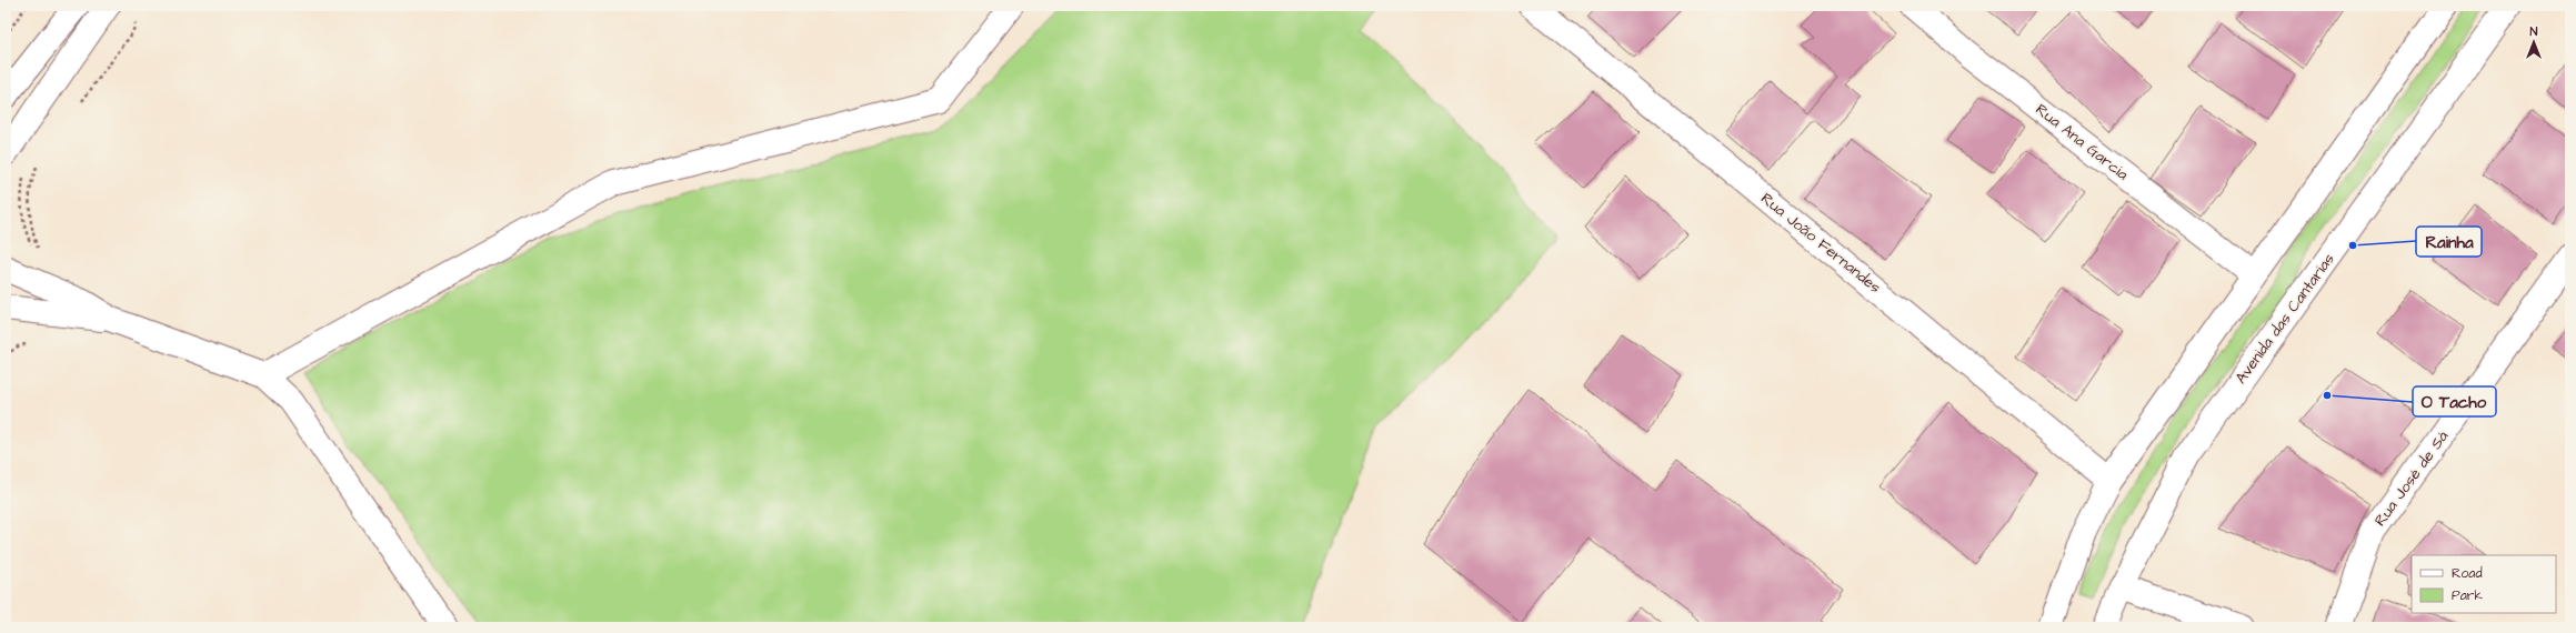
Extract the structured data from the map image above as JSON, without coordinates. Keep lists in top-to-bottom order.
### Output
{
  "streets": {
    "street": [
      "Rua Ana Garcia",
      "Rua João Fernandes",
      "Avenida das Cantarias",
      "Rua José de Sá"
    ]
  },
  "places": ["Rainha", "O Tacho"],
  "legend": ["Road", "Park"],
  "north": "top"
}
